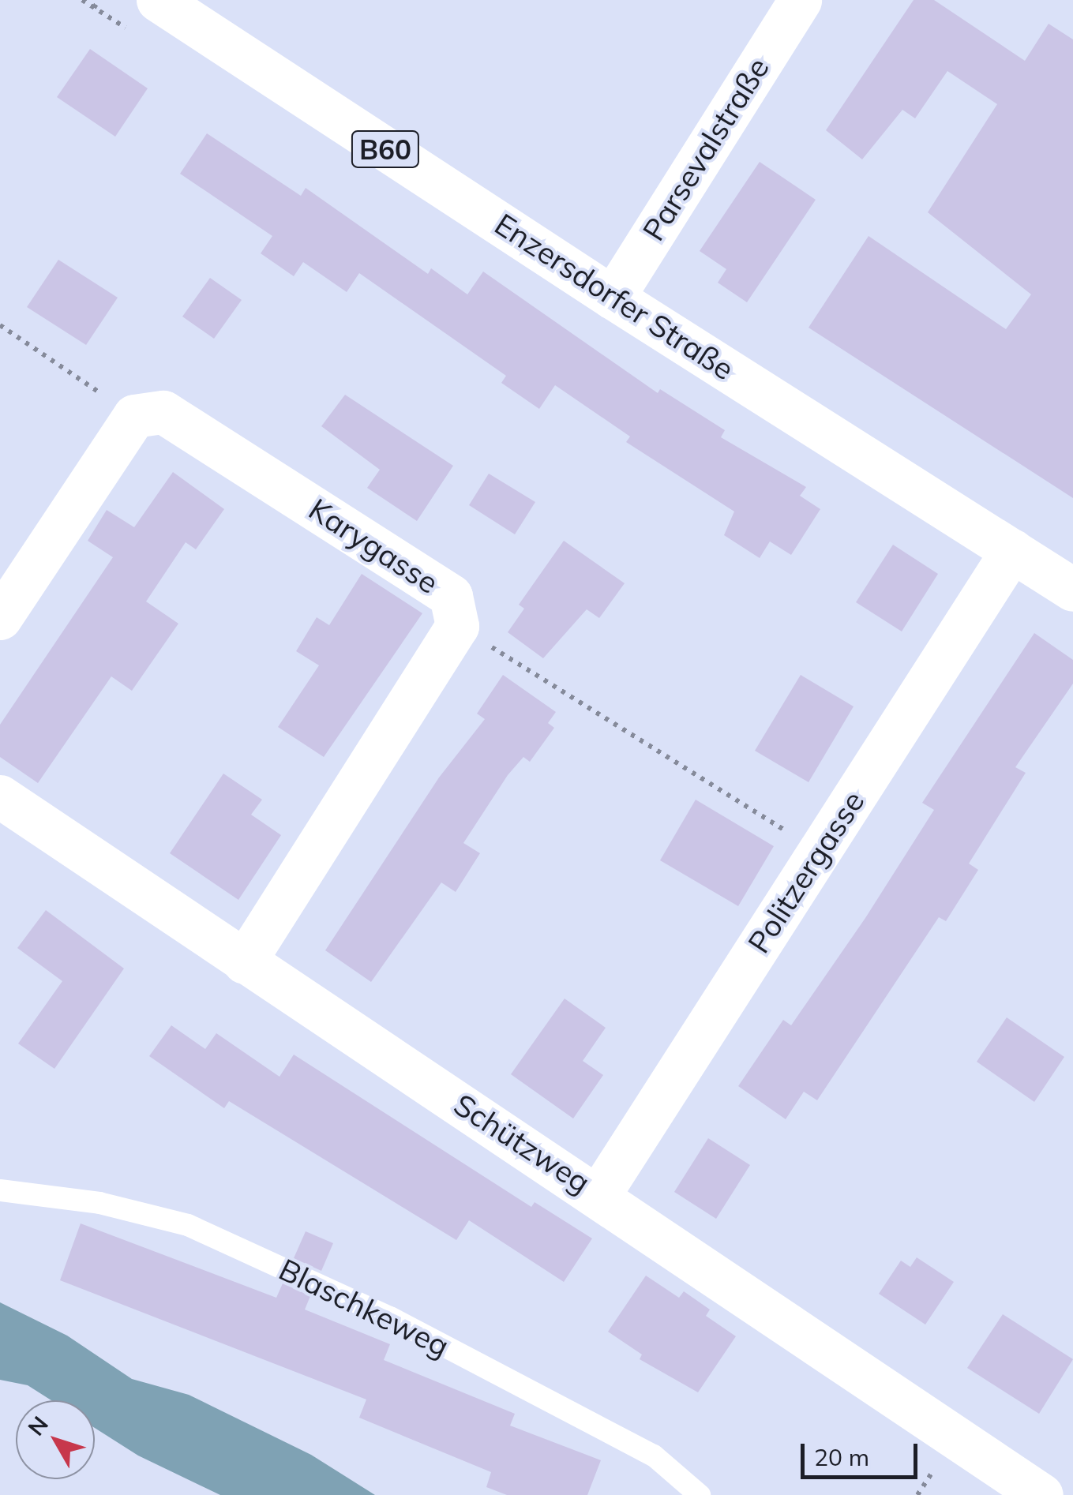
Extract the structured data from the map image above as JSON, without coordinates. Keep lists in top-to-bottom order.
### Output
{
  "streets": {
    "street": [
      "B60",
      "Parsevalstraße",
      "Enzersdorfer Straße",
      "Karygasse",
      "Politzergasse",
      "Schützweg"
    ],
    "lane": ["Blaschkeweg"]
  },
  "crossings": [
    ["Parsevalstraße", "Enzersdorfer Straße"],
    ["Enzersdorfer Straße", "Politzergasse"],
    ["Karygasse", "Schützweg"],
    ["Politzergasse", "Schützweg"]
  ],
  "scale_bar": "20 m",
  "north": "top left"
}
